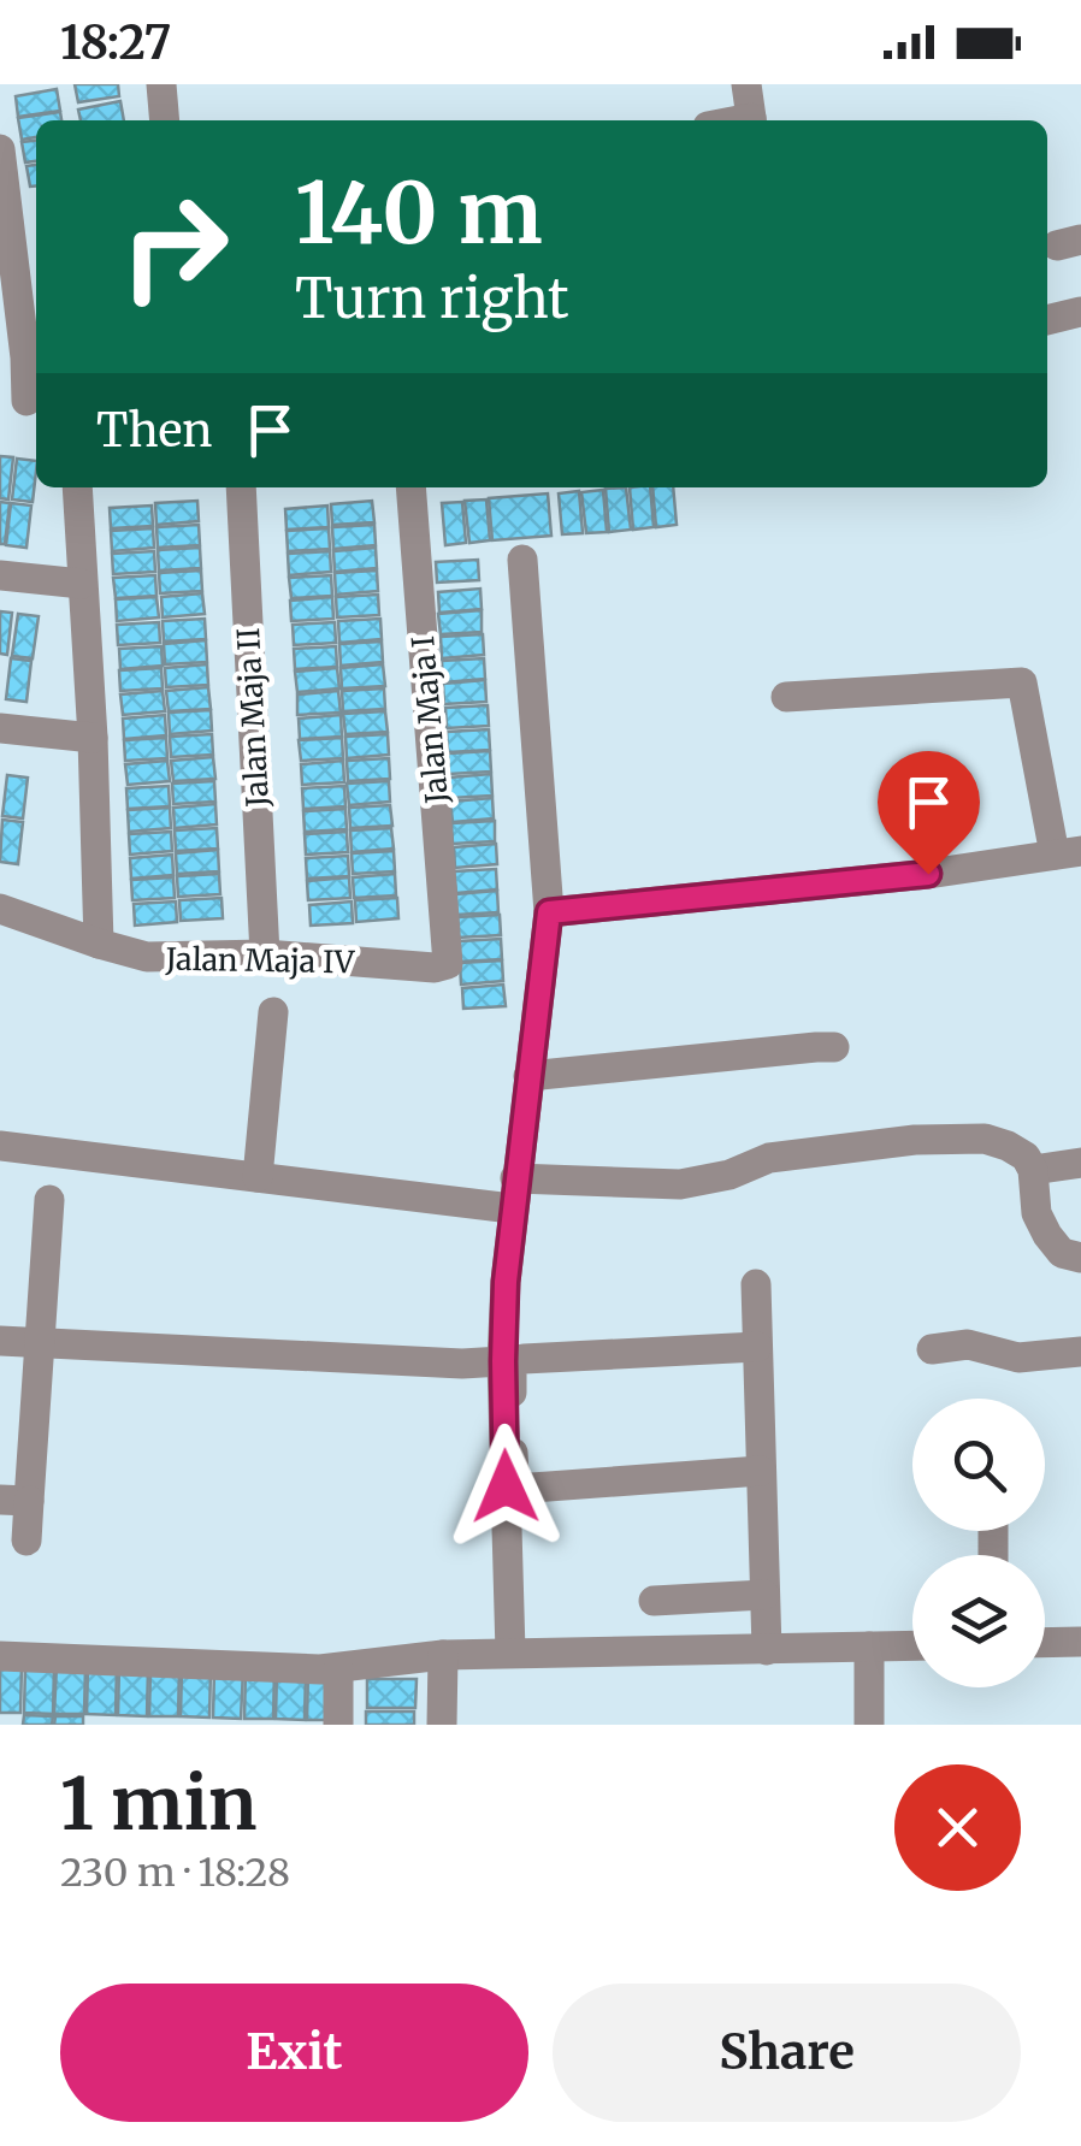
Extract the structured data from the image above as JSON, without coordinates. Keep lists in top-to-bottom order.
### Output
{
  "streets": {
    "street": ["Jalan Maja II", "Jalan Maja I", "Jalan Maja IV"]
  },
  "crossings": [
    ["Jalan Maja II", "Jalan Maja IV"],
    ["Jalan Maja I", "Jalan Maja IV"]
  ],
  "page": {
    "status": "18:27",
    "turn": ["140 m", "Turn right"],
    "then": "Then",
    "heading": ["1 min", "230 m · 18:28"],
    "buttons": ["Exit", "Share"]
  }
}
